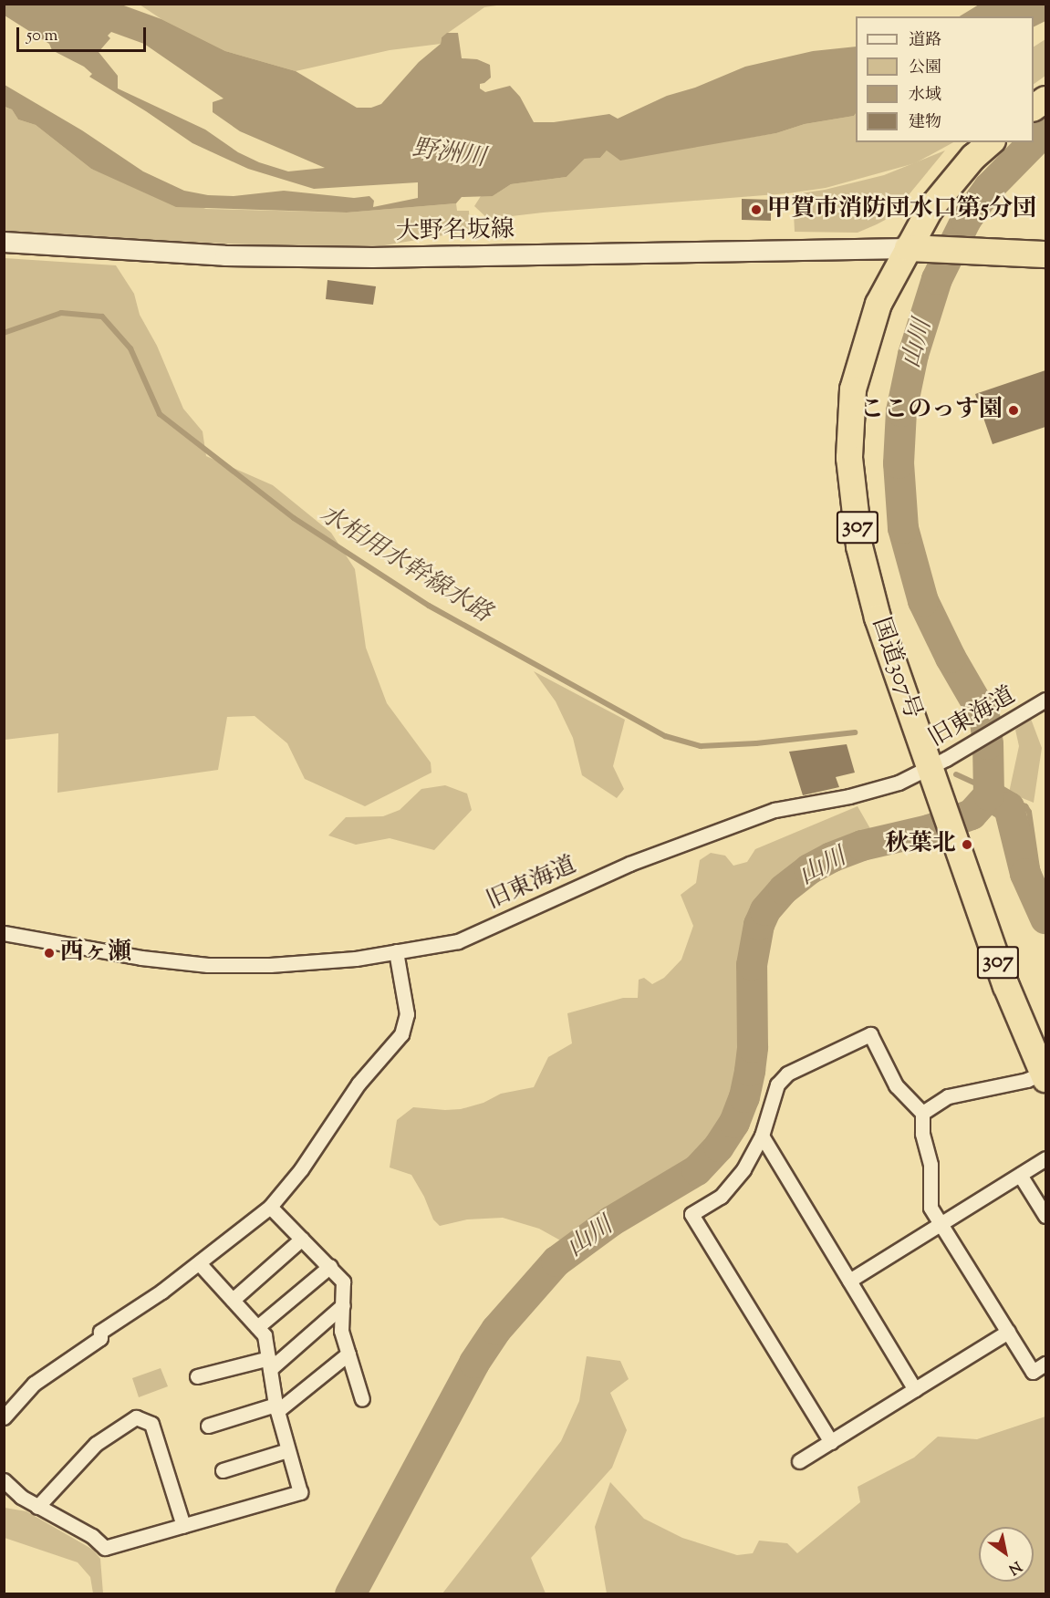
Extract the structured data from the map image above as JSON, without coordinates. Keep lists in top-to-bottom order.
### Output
{
  "streets": {
    "highway": ["307", "国道307号"],
    "main road": ["大野名坂線"],
    "street": ["旧東海道"]
  },
  "crossings": [
    ["大野名坂線", "国道307号"],
    ["国道307号", "旧東海道"]
  ],
  "water": ["野洲川", "山川", "水柏用水幹線水路"],
  "places": [
    "甲賀市消防団水口第5分団",
    "ここのっす園",
    "秋葉北",
    "西ヶ瀬"
  ],
  "legend": [
    "道路",
    "公園",
    "水域",
    "建物"
  ],
  "scale_bar": "50 m",
  "north": "bottom right"
}
